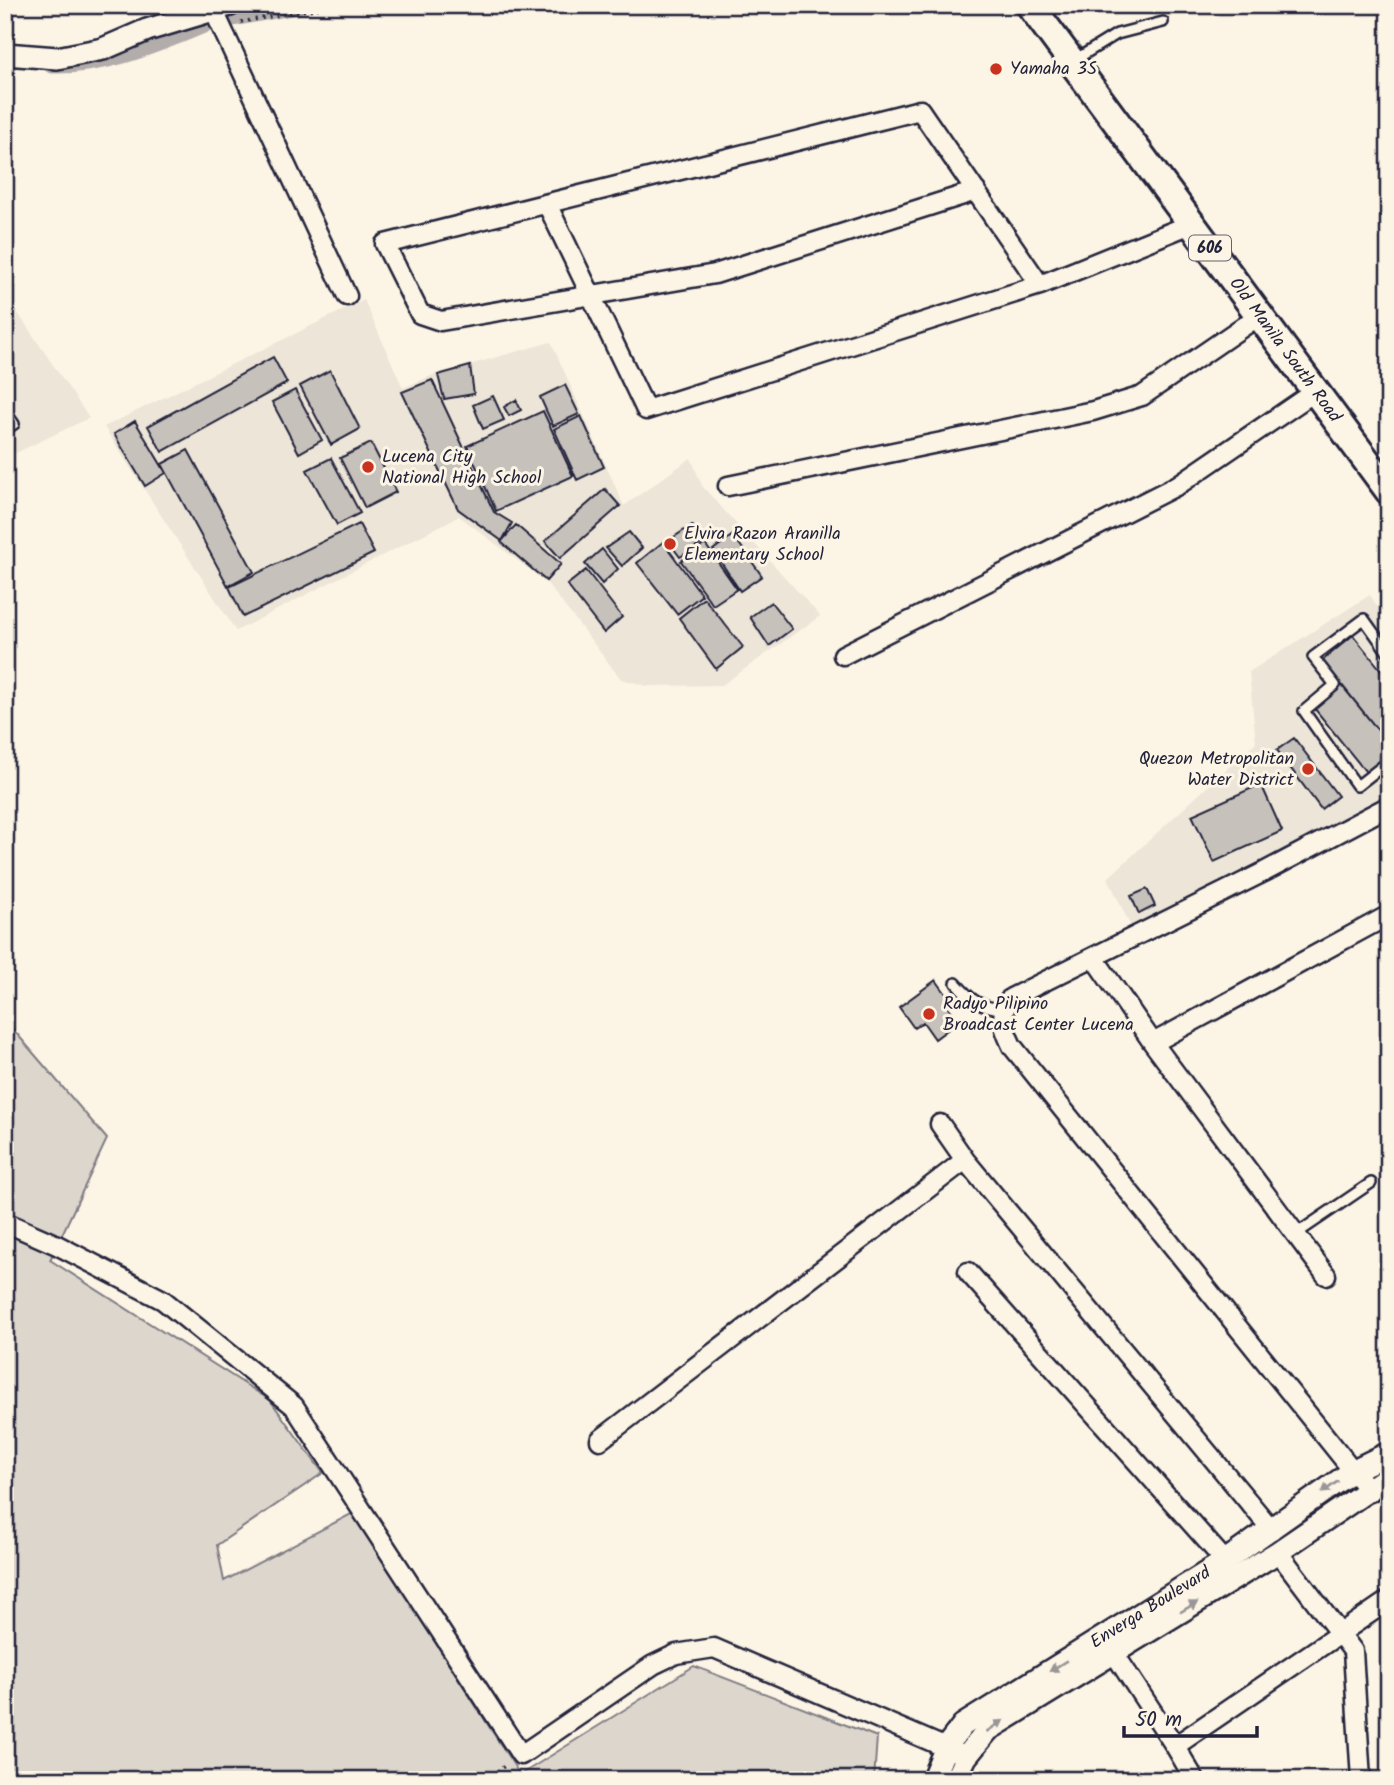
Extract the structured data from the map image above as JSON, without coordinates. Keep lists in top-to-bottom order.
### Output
{
  "streets": {
    "main road": ["606", "Old Manila South Road"],
    "street": ["Enverga Boulevard"]
  },
  "places": [
    "Yamaha 3S",
    "Lucena City National High School",
    "Elvira Razon Aranilla Elementary School",
    "Quezon Metropolitan Water District",
    "Radyo Pilipino Broadcast Center Lucena"
  ],
  "scale_bar": "50 m"
}
